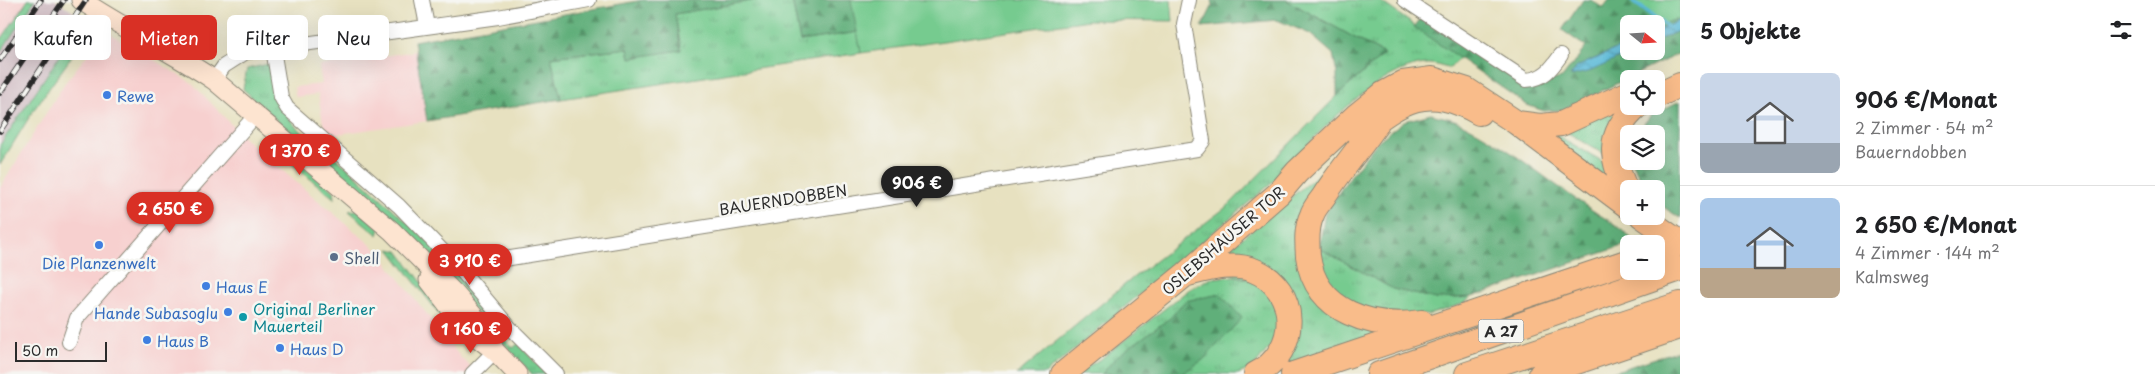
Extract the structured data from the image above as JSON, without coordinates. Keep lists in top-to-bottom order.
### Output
{
  "streets": {
    "highway": ["OSLEBSHAUSER TOR", "A 27"],
    "street": ["BAUERNDOBBEN"]
  },
  "places": [
    "Rewe",
    "Die Planzenwelt",
    "Shell",
    "Haus E",
    "Hande Subasoglu",
    "Original Berliner Mauerteil",
    "Haus B",
    "Haus D"
  ],
  "scale_bar": "50 m",
  "north": "right",
  "page": {
    "heading": "5 Objekte",
    "map_buttons": ["+", "−"],
    "chip": [
      "Kaufen",
      "Mieten",
      "Filter",
      "Neu"
    ],
    "list": [
      {
        "name": "906 €/Monat",
        "note": "2 Zimmer · 54 m² · Bauerndobben"
      },
      {
        "name": "2 650 €/Monat",
        "note": "4 Zimmer · 144 m² · Kalmsweg"
      }
    ],
    "price": [
      "1 370 €",
      "906 €",
      "2 650 €",
      "3 910 €",
      "1 160 €"
    ],
    "scale": "50 m"
  }
}
